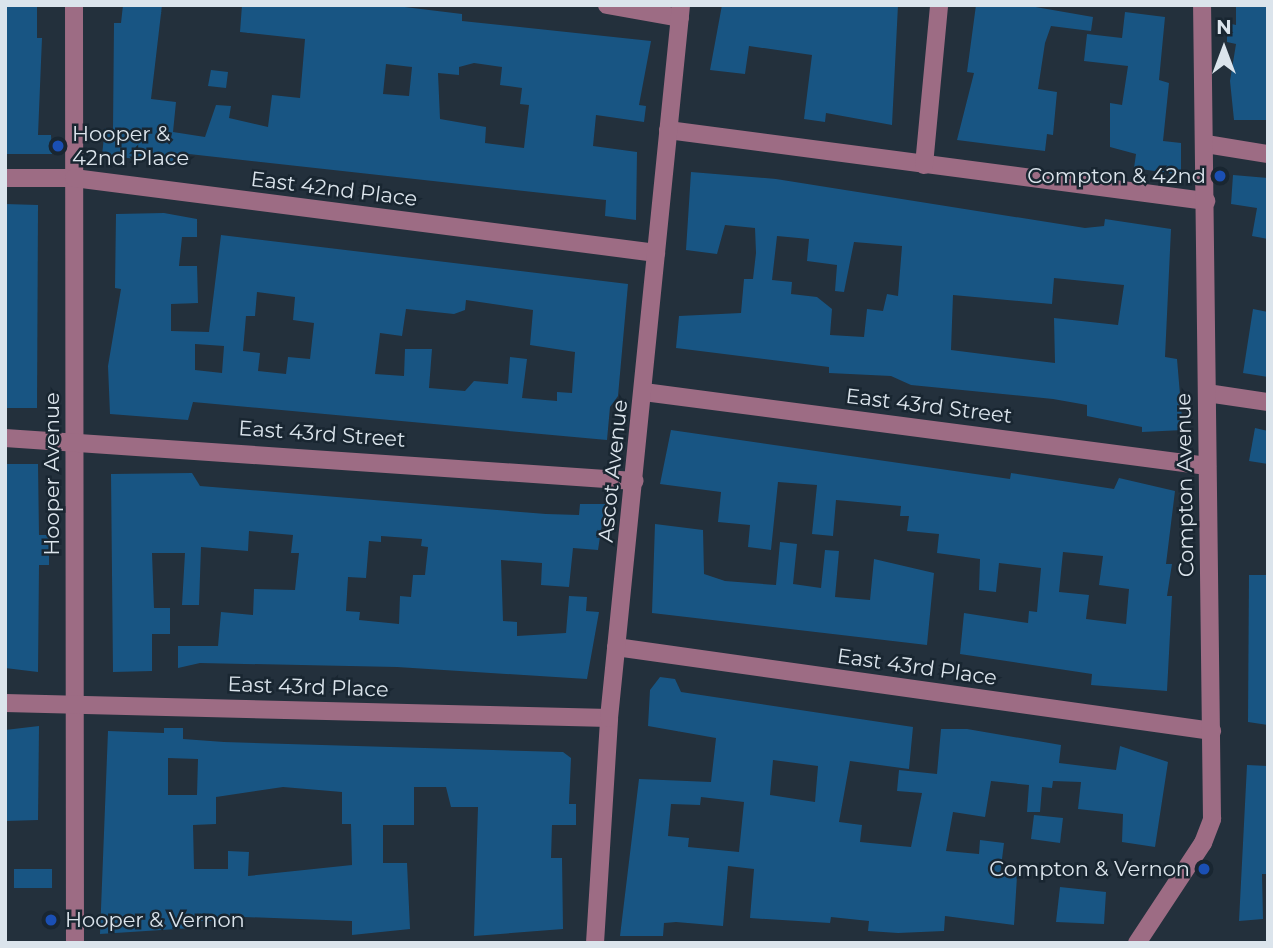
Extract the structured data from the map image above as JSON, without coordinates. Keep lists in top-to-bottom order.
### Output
{
  "streets": {
    "street": [
      "East 42nd Place",
      "East 43rd Street",
      "Ascot Avenue",
      "Hooper Avenue",
      "Compton Avenue",
      "East 43rd Place"
    ]
  },
  "crossings": [
    ["East 42nd Place", "Ascot Avenue"],
    ["East 42nd Place", "Hooper Avenue"],
    ["East 43rd Street", "Ascot Avenue"],
    ["East 43rd Street", "Hooper Avenue"],
    ["East 43rd Street", "Compton Avenue"],
    ["Ascot Avenue", "East 43rd Place"],
    ["Hooper Avenue", "East 43rd Place"],
    ["Compton Avenue", "East 43rd Place"]
  ],
  "places": [
    "Hooper & 42nd Place",
    "Compton & 42nd",
    "Compton & Vernon",
    "Hooper & Vernon"
  ],
  "north": "top"
}
